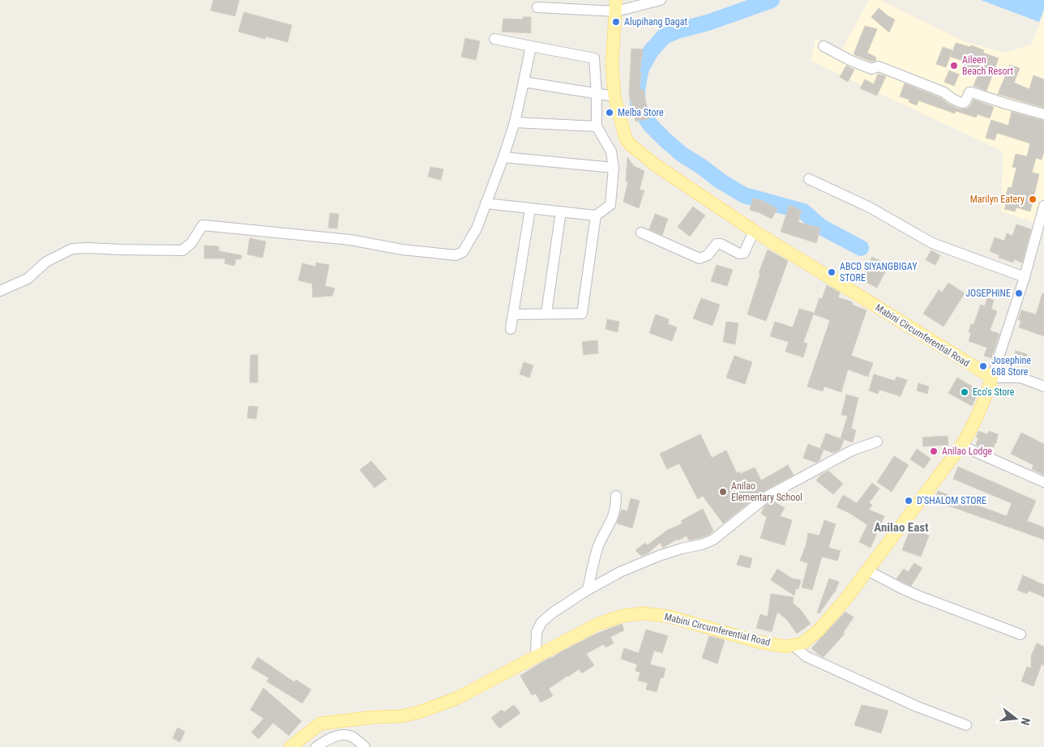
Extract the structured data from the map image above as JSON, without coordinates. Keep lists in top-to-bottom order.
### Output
{
  "streets": {
    "main road": ["Mabini Circumferential Road"]
  },
  "districts": ["Anilao East"],
  "places": [
    "Alupihang Dagat",
    "Aileen Beach Resort",
    "Melba Store",
    "Marilyn Eatery",
    "ABCD SIYANGBIGAY STORE",
    "JOSEPHINE",
    "Josephine 688 Store",
    "Eco's Store",
    "Anilao Lodge",
    "Anilao Elementary School",
    "D'SHALOM STORE"
  ],
  "north": "right"
}
